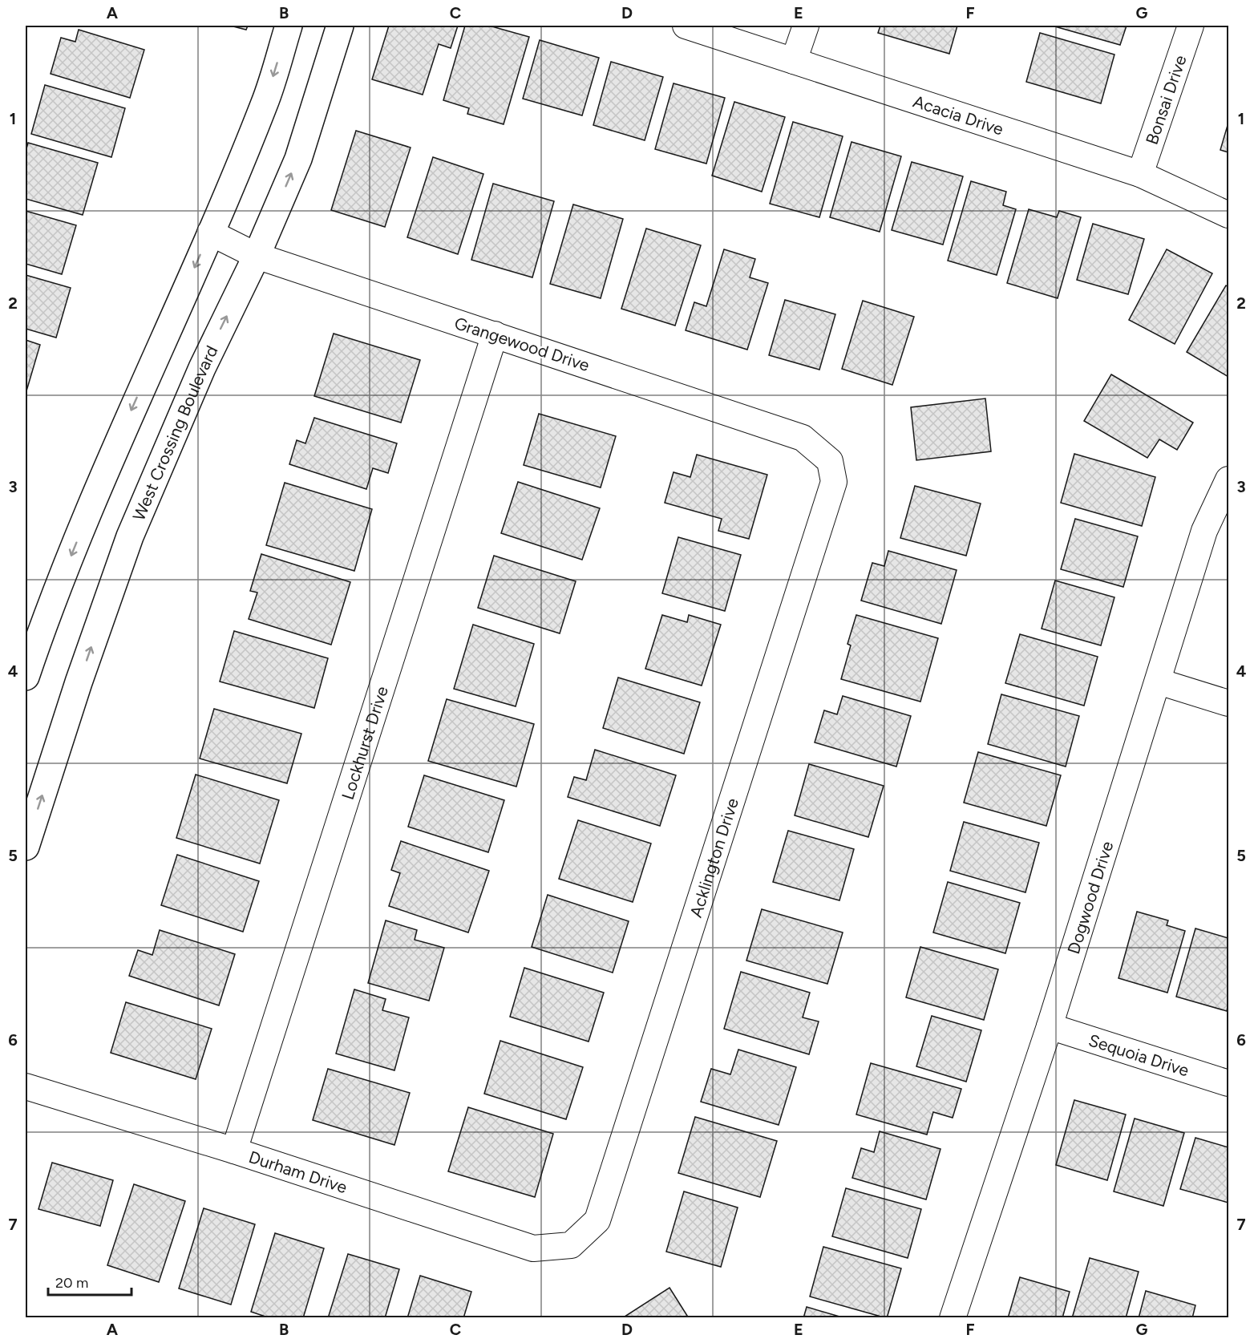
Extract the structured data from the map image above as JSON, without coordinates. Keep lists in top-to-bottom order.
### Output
{
  "streets": {
    "street": [
      "Bonsai Drive",
      "Acacia Drive",
      "Grangewood Drive",
      "West Crossing Boulevard",
      "Lockhurst Drive",
      "Acklington Drive",
      "Dogwood Drive",
      "Sequoia Drive",
      "Durham Drive"
    ]
  },
  "crossings": [
    ["Bonsai Drive", "Acacia Drive"],
    ["Grangewood Drive", "West Crossing Boulevard"],
    ["Grangewood Drive", "Lockhurst Drive"],
    ["Grangewood Drive", "Acklington Drive"],
    ["Lockhurst Drive", "Durham Drive"],
    ["Acklington Drive", "Durham Drive"],
    ["Dogwood Drive", "Sequoia Drive"]
  ],
  "scale_bar": "20 m",
  "grid": {
    "columns": [
      "A",
      "B",
      "C",
      "D",
      "E",
      "F",
      "G"
    ],
    "rows": [
      "1",
      "2",
      "3",
      "4",
      "5",
      "6",
      "7"
    ]
  }
}
